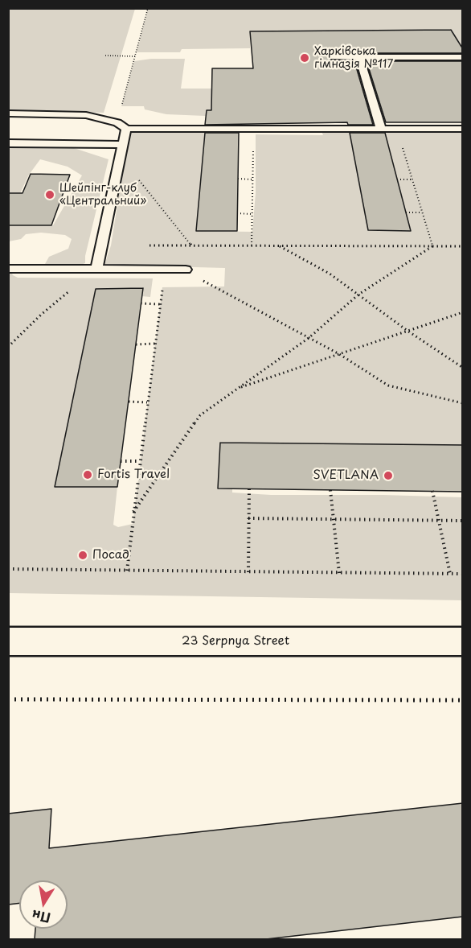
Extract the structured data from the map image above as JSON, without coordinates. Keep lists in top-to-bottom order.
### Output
{
  "streets": {
    "street": ["23 Serpnya Street"]
  },
  "places": [
    "Харківська гімназія №117",
    "Шейпінг-клуб «Центральний»",
    "Fortis Travel",
    "SVETLANA",
    "Посад"
  ],
  "north": "bottom"
}
